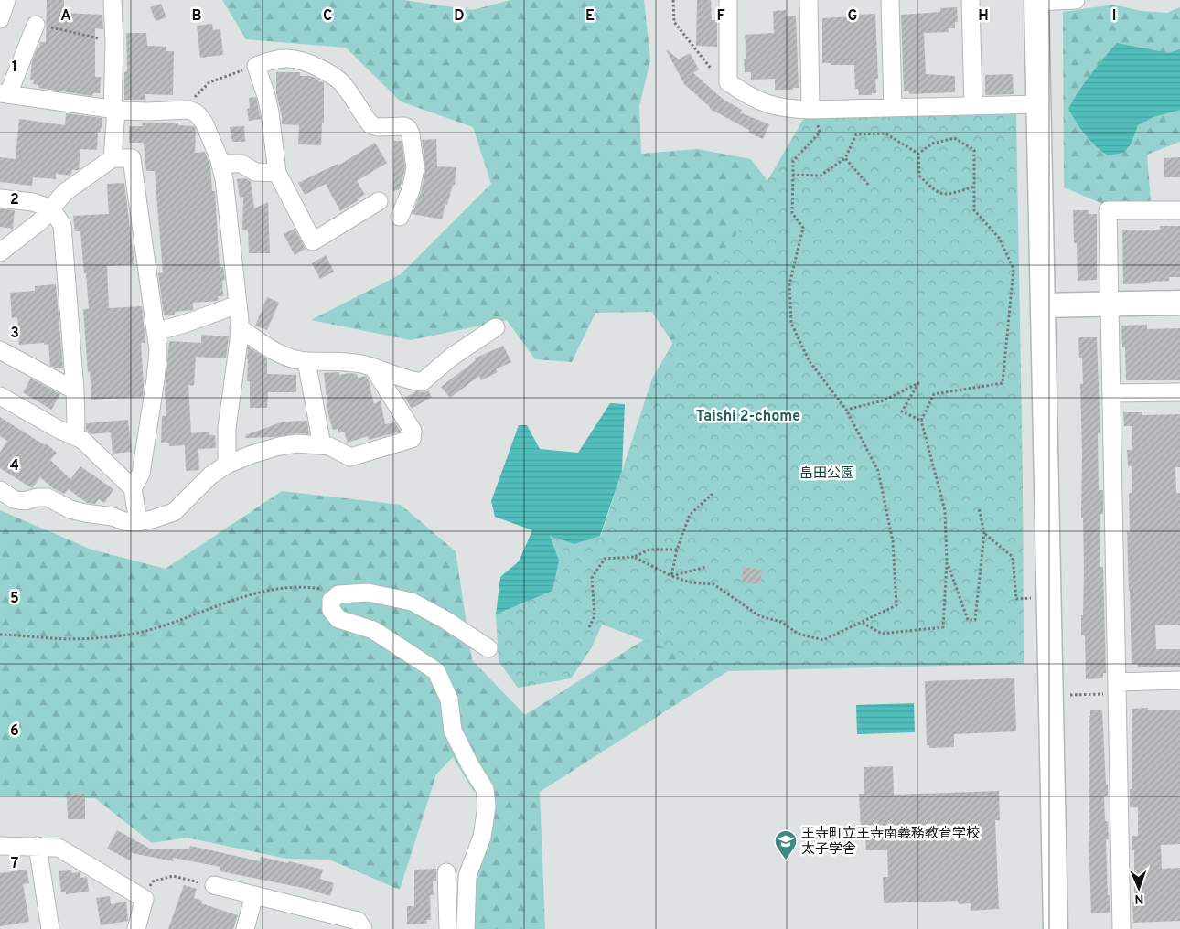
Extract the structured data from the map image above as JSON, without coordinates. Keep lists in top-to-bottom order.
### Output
{
  "districts": ["Taishi 2-chome"],
  "parks": ["畠田公園"],
  "places": {
    "school or university": ["王寺町立王寺南義務教育学校 太子学舎"]
  },
  "north": "bottom",
  "grid": {
    "columns": [
      "A",
      "B",
      "C",
      "D",
      "E",
      "F",
      "G",
      "H",
      "I"
    ],
    "rows": [
      "1",
      "2",
      "3",
      "4",
      "5",
      "6",
      "7"
    ]
  }
}
